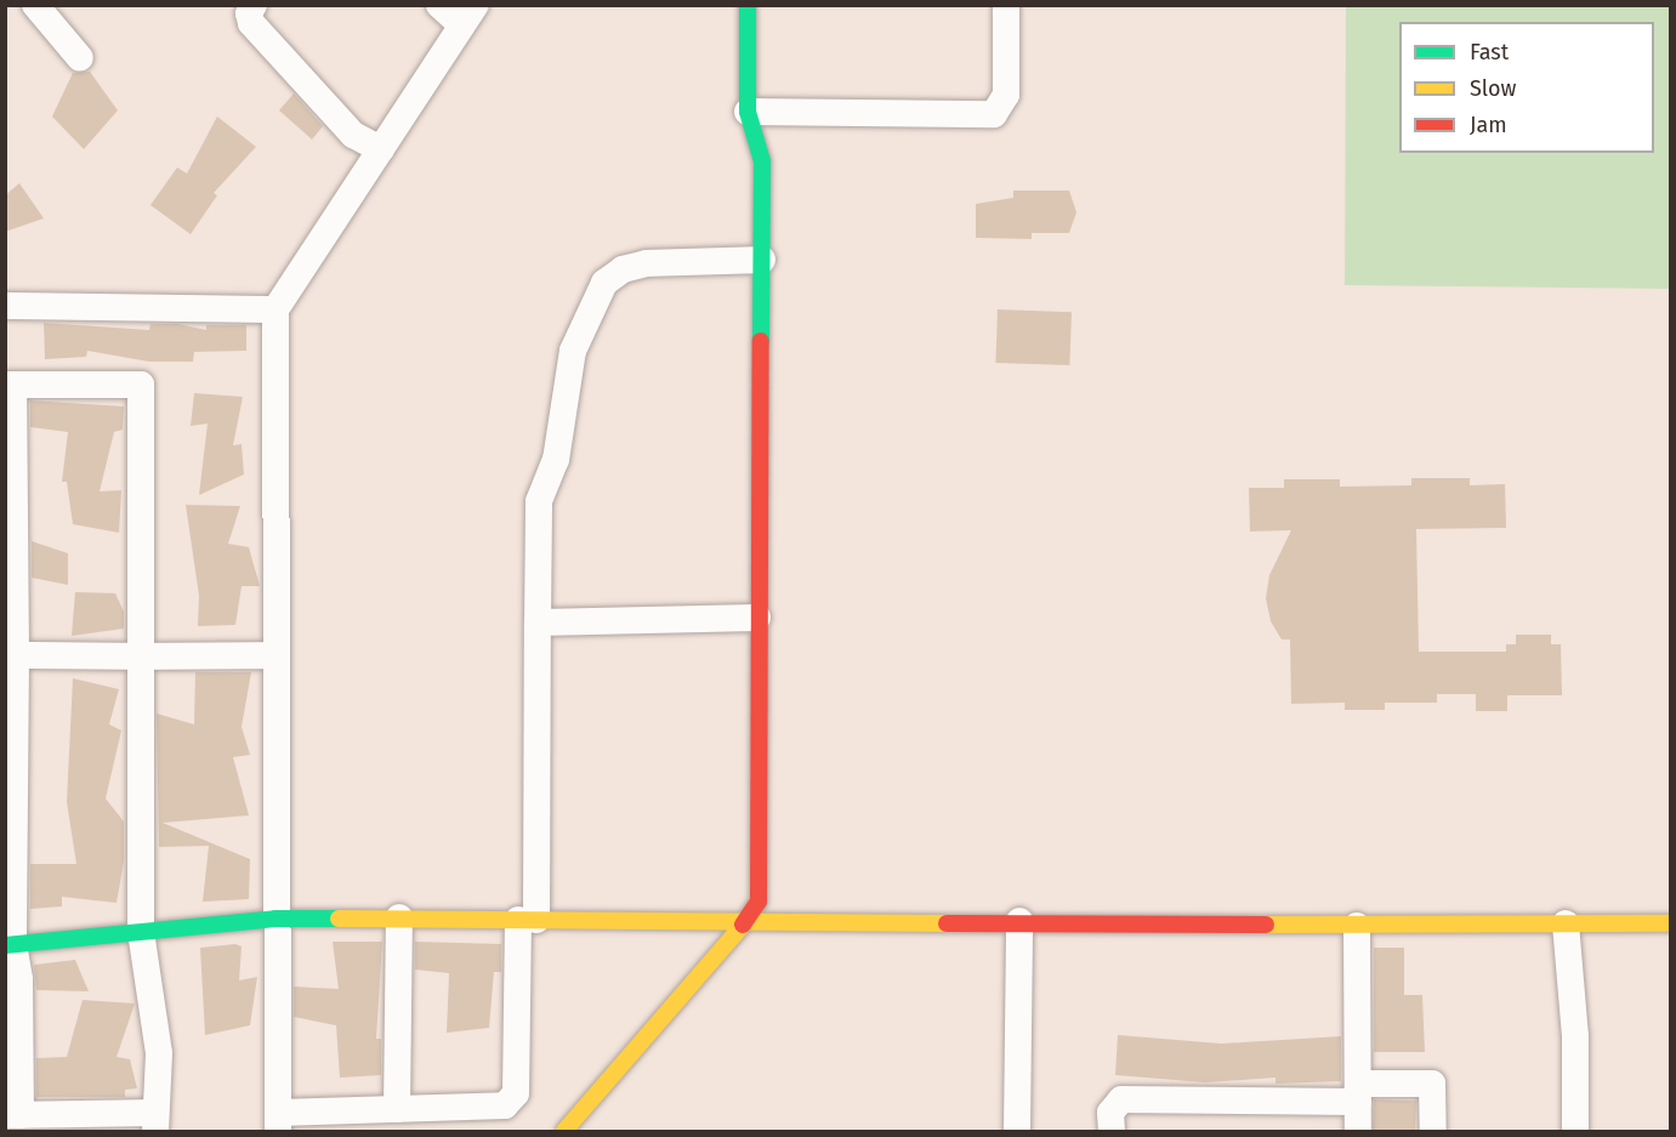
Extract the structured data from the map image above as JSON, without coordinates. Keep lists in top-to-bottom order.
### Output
{
  "legend": ["Fast", "Slow", "Jam"]
}
